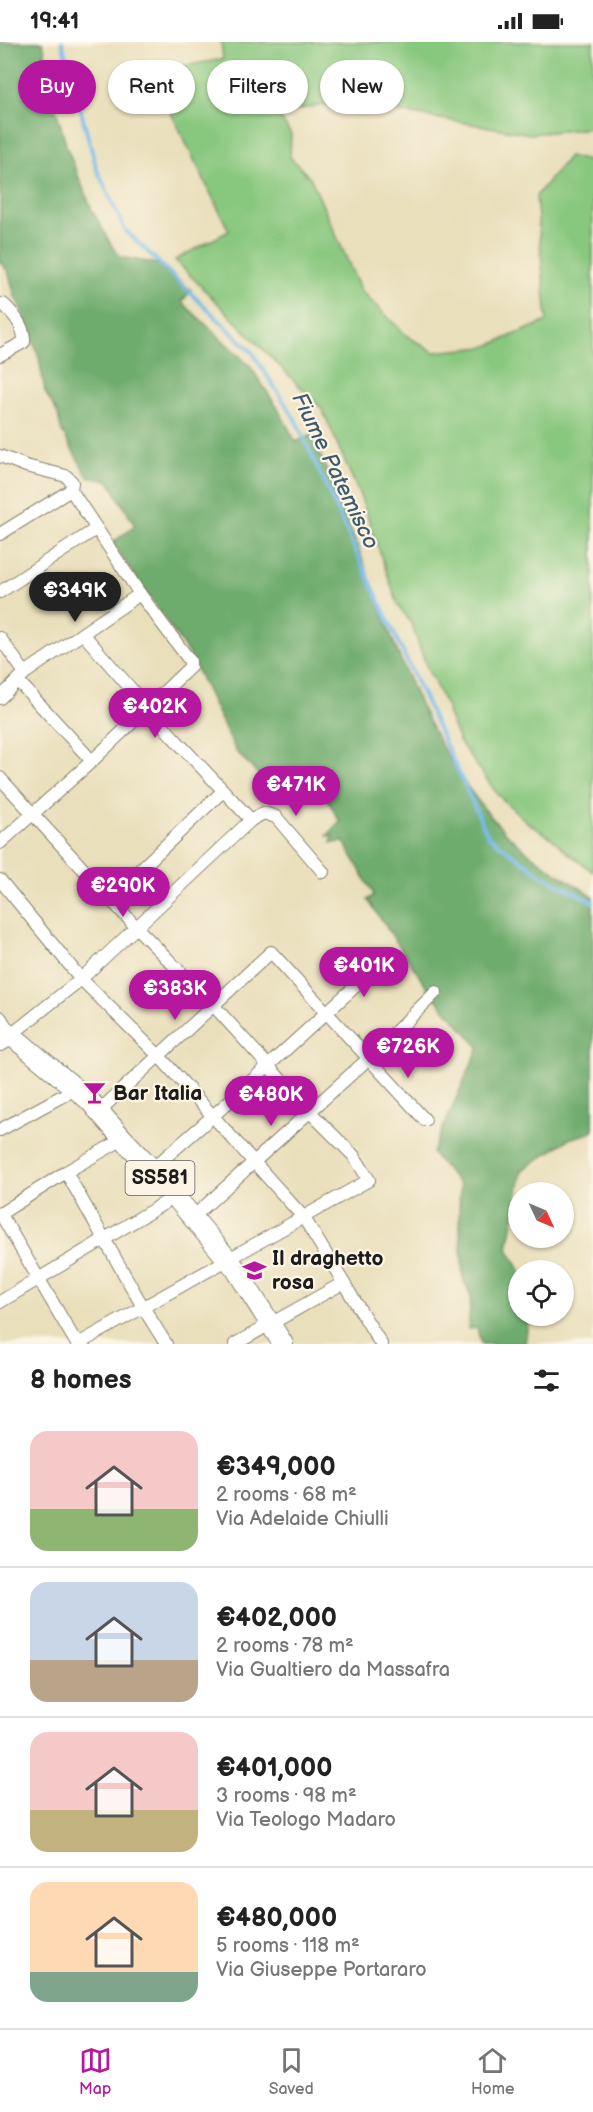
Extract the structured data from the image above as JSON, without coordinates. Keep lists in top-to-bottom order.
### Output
{
  "streets": {
    "main road": ["SS581"]
  },
  "water": ["Fiume Patemisco"],
  "places": {
    "bar": ["Bar Italia"],
    "school or university": ["Il draghetto rosa"]
  },
  "north": "bottom right",
  "page": {
    "status": "19:41",
    "chip": [
      "Buy",
      "Rent",
      "Filters",
      "New"
    ],
    "price": [
      "€349K",
      "€402K",
      "€471K",
      "€290K",
      "€401K",
      "€383K",
      "€726K",
      "€480K"
    ],
    "heading": "8 homes",
    "list": [
      {
        "name": "€349,000",
        "note": "2 rooms · 68 m² · Via Adelaide Chiulli"
      },
      {
        "name": "€402,000",
        "note": "2 rooms · 78 m² · Via Gualtiero da Massafra"
      },
      {
        "name": "€401,000",
        "note": "3 rooms · 98 m² · Via Teologo Madaro"
      },
      {
        "name": "€480,000",
        "note": "5 rooms · 118 m² · Via Giuseppe Portararo"
      }
    ],
    "tabs": ["Map", "Saved", "Home"]
  }
}
